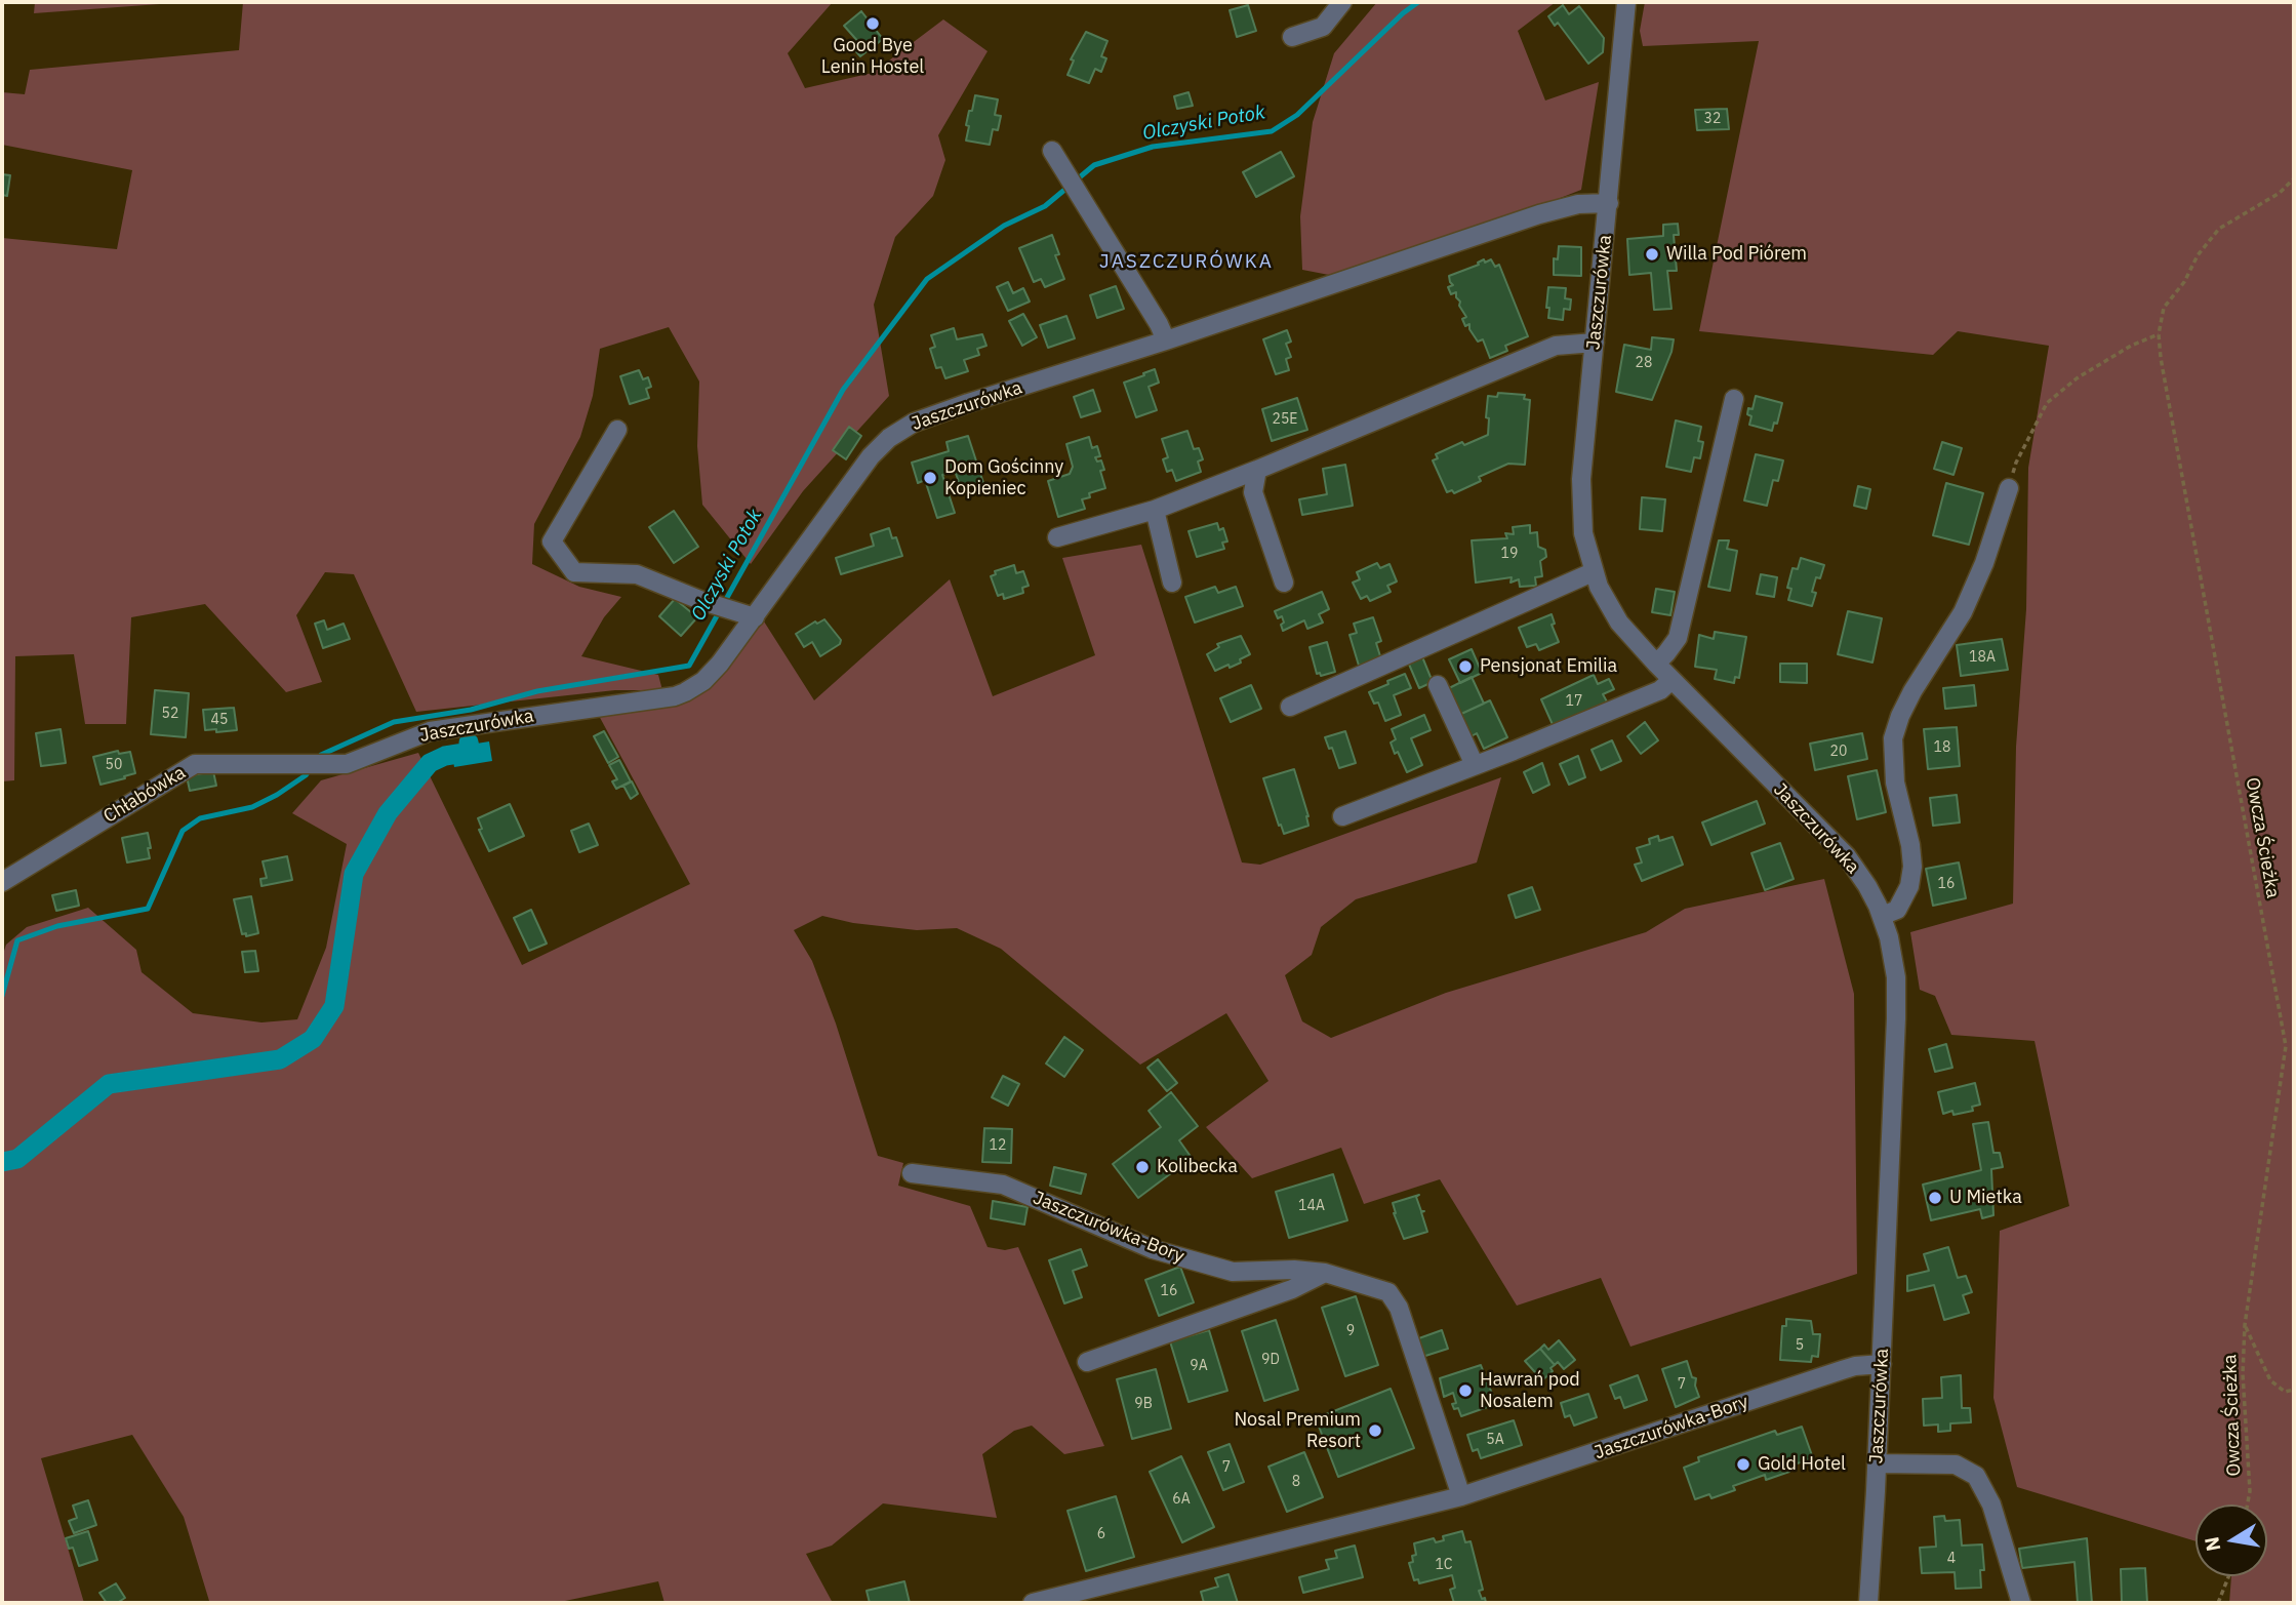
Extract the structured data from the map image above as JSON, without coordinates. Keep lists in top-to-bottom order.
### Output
{
  "streets": {
    "street": ["Jaszczurówka", "Chłabówka", "Jaszczurówka-Bory"],
    "path": ["Owcza Ścieżka"]
  },
  "crossings": [
    ["Jaszczurówka", "Chłabówka"],
    ["Jaszczurówka", "Jaszczurówka-Bory"]
  ],
  "districts": ["JASZCZURÓWKA"],
  "water": ["Olczyski Potok"],
  "places": [
    "Good Bye Lenin Hostel",
    "Willa Pod Piórem",
    "Dom Gościnny Kopieniec",
    "Pensjonat Emilia",
    "Kolibecka",
    "U Mietka",
    "Hawrań pod Nosalem",
    "Nosal Premium Resort",
    "Gold Hotel"
  ],
  "house_numbers": [
    "32",
    "28",
    "25E",
    "19",
    "18A",
    "17",
    "52",
    "45",
    "18",
    "20",
    "50",
    "16",
    "12",
    "14A",
    "16",
    "9",
    "5",
    "9D",
    "9A",
    "7",
    "9B",
    "5A",
    "7",
    "8",
    "6A",
    "6",
    "4",
    "1C"
  ],
  "north": "left"
}
